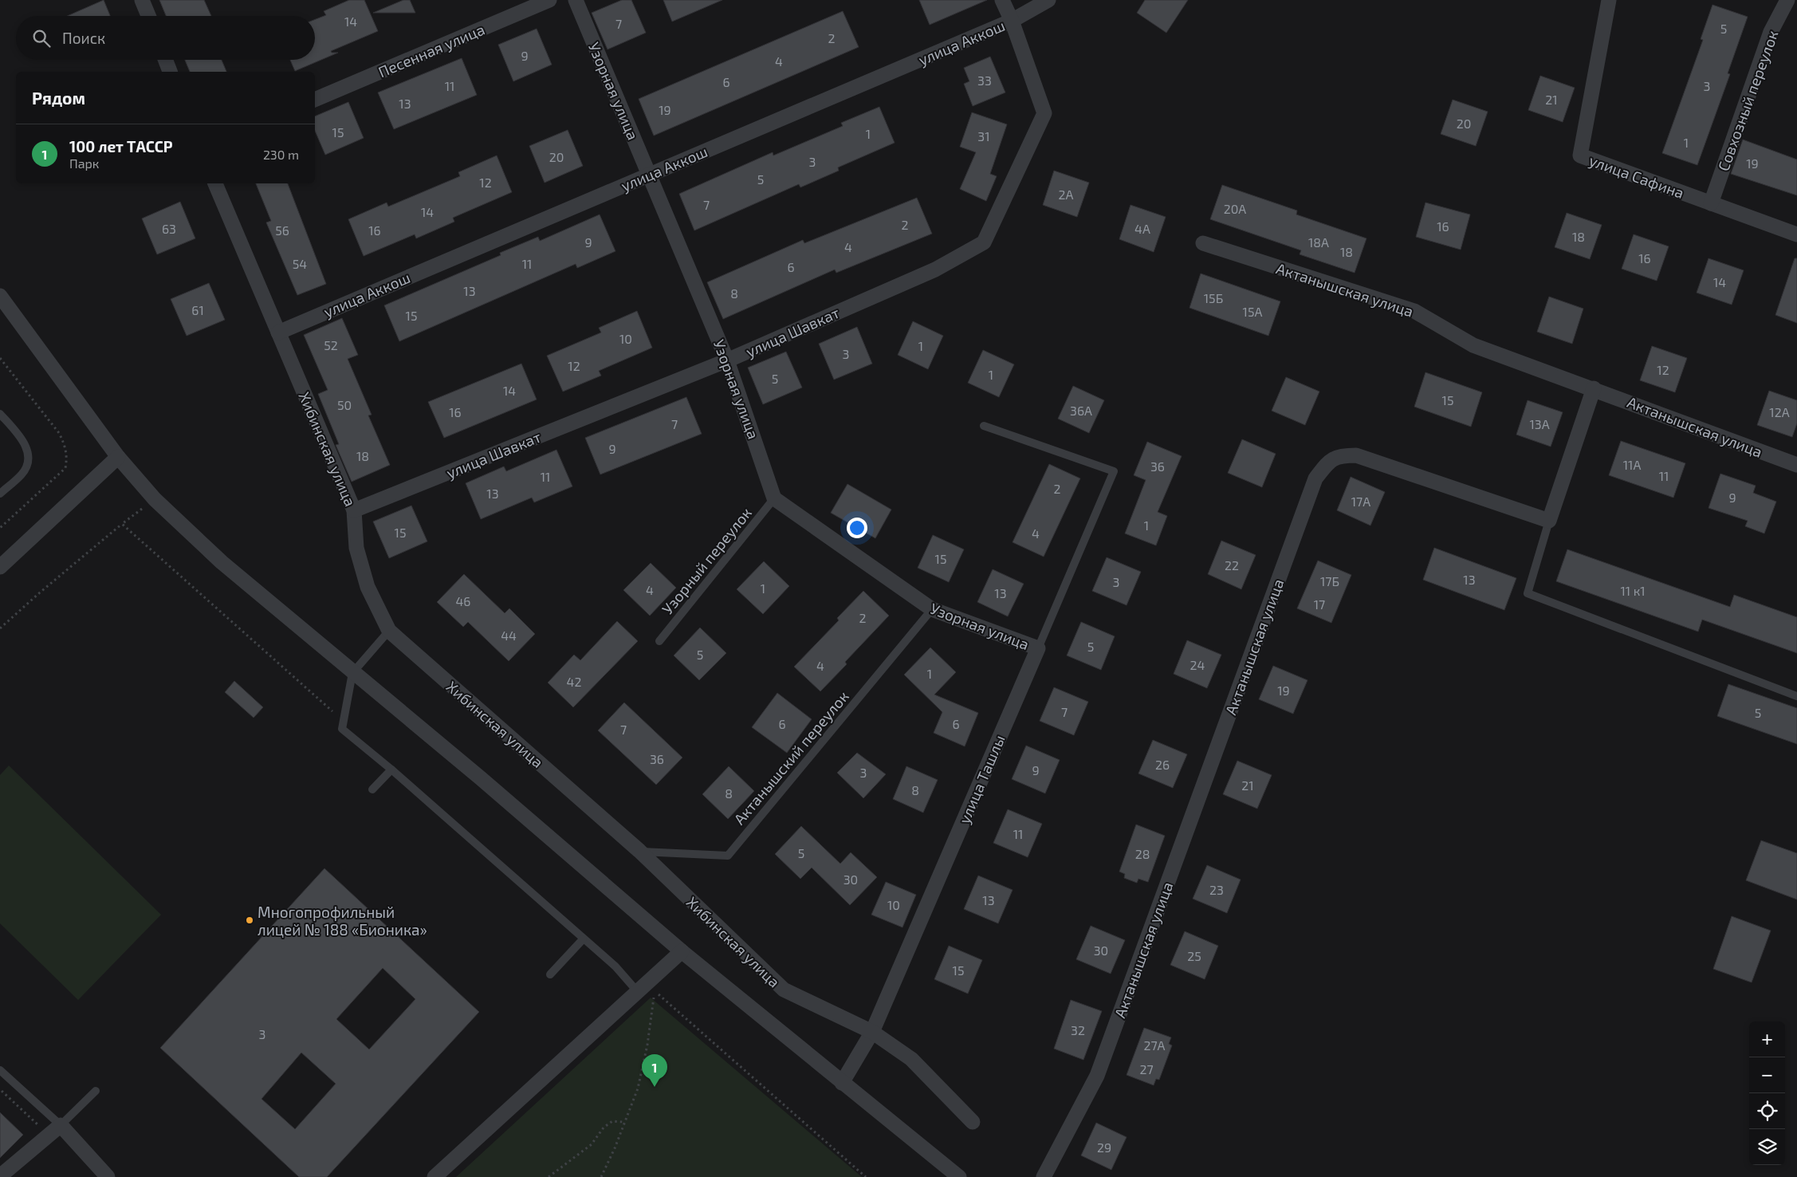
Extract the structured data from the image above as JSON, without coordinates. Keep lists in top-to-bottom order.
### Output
{
  "streets": {
    "street": [
      "улица Аккош",
      "Песенная улица",
      "Узорная улица",
      "Совхозный переулок",
      "улица Сафина",
      "Актанышская улица",
      "улица Шавкат",
      "Хибинская улица",
      "улица Ташлы"
    ],
    "lane": ["Узорный переулок", "Актанышский переулок"]
  },
  "crossings": [
    ["улица Аккош", "Узорная улица"],
    ["улица Аккош", "улица Шавкат"],
    ["улица Аккош", "Хибинская улица"],
    ["Узорная улица", "улица Шавкат"],
    ["Узорная улица", "Узорный переулок"],
    ["Узорная улица", "Актанышский переулок"],
    ["Узорная улица", "улица Ташлы"],
    ["Совхозный переулок", "улица Сафина"],
    ["улица Шавкат", "Хибинская улица"],
    ["Хибинская улица", "Актанышский переулок"],
    ["Хибинская улица", "улица Ташлы"]
  ],
  "places": ["Многопрофильный лицей № 188 «Бионика»"],
  "house_numbers": [
    "14",
    "7",
    "5",
    "2",
    "9",
    "4",
    "33",
    "6",
    "11",
    "3",
    "21",
    "13",
    "19",
    "20",
    "15",
    "1",
    "31",
    "1",
    "20",
    "3",
    "19",
    "5",
    "12",
    "2А",
    "7",
    "20А",
    "14",
    "2",
    "16",
    "63",
    "4А",
    "56",
    "16",
    "18",
    "9",
    "18А",
    "4",
    "18",
    "16",
    "54",
    "11",
    "6",
    "14",
    "13",
    "8",
    "15Б",
    "61",
    "15А",
    "15",
    "10",
    "52",
    "1",
    "3",
    "12",
    "12",
    "1",
    "5",
    "14",
    "15",
    "50",
    "36А",
    "16",
    "12А",
    "7",
    "13А",
    "9",
    "18",
    "11А",
    "36",
    "11",
    "11",
    "2",
    "13",
    "9",
    "17А",
    "1",
    "15",
    "4",
    "15",
    "22",
    "13",
    "17Б",
    "3",
    "1",
    "4",
    "11 к1",
    "13",
    "46",
    "17",
    "2",
    "44",
    "5",
    "5",
    "24",
    "4",
    "1",
    "42",
    "19",
    "7",
    "5",
    "6",
    "6",
    "7",
    "36",
    "26",
    "9",
    "3",
    "21",
    "8",
    "8",
    "11",
    "5",
    "28",
    "30",
    "23",
    "13",
    "10",
    "30",
    "25",
    "15",
    "32",
    "3",
    "27А",
    "27",
    "29"
  ],
  "page": {
    "search": "Поиск",
    "heading": "Рядом",
    "list": [
      {
        "mark": "1",
        "name": "100 лет ТАССР",
        "note": "Парк",
        "value": "230 m"
      }
    ],
    "map_buttons": ["+", "−"],
    "pins": "1"
  }
}
